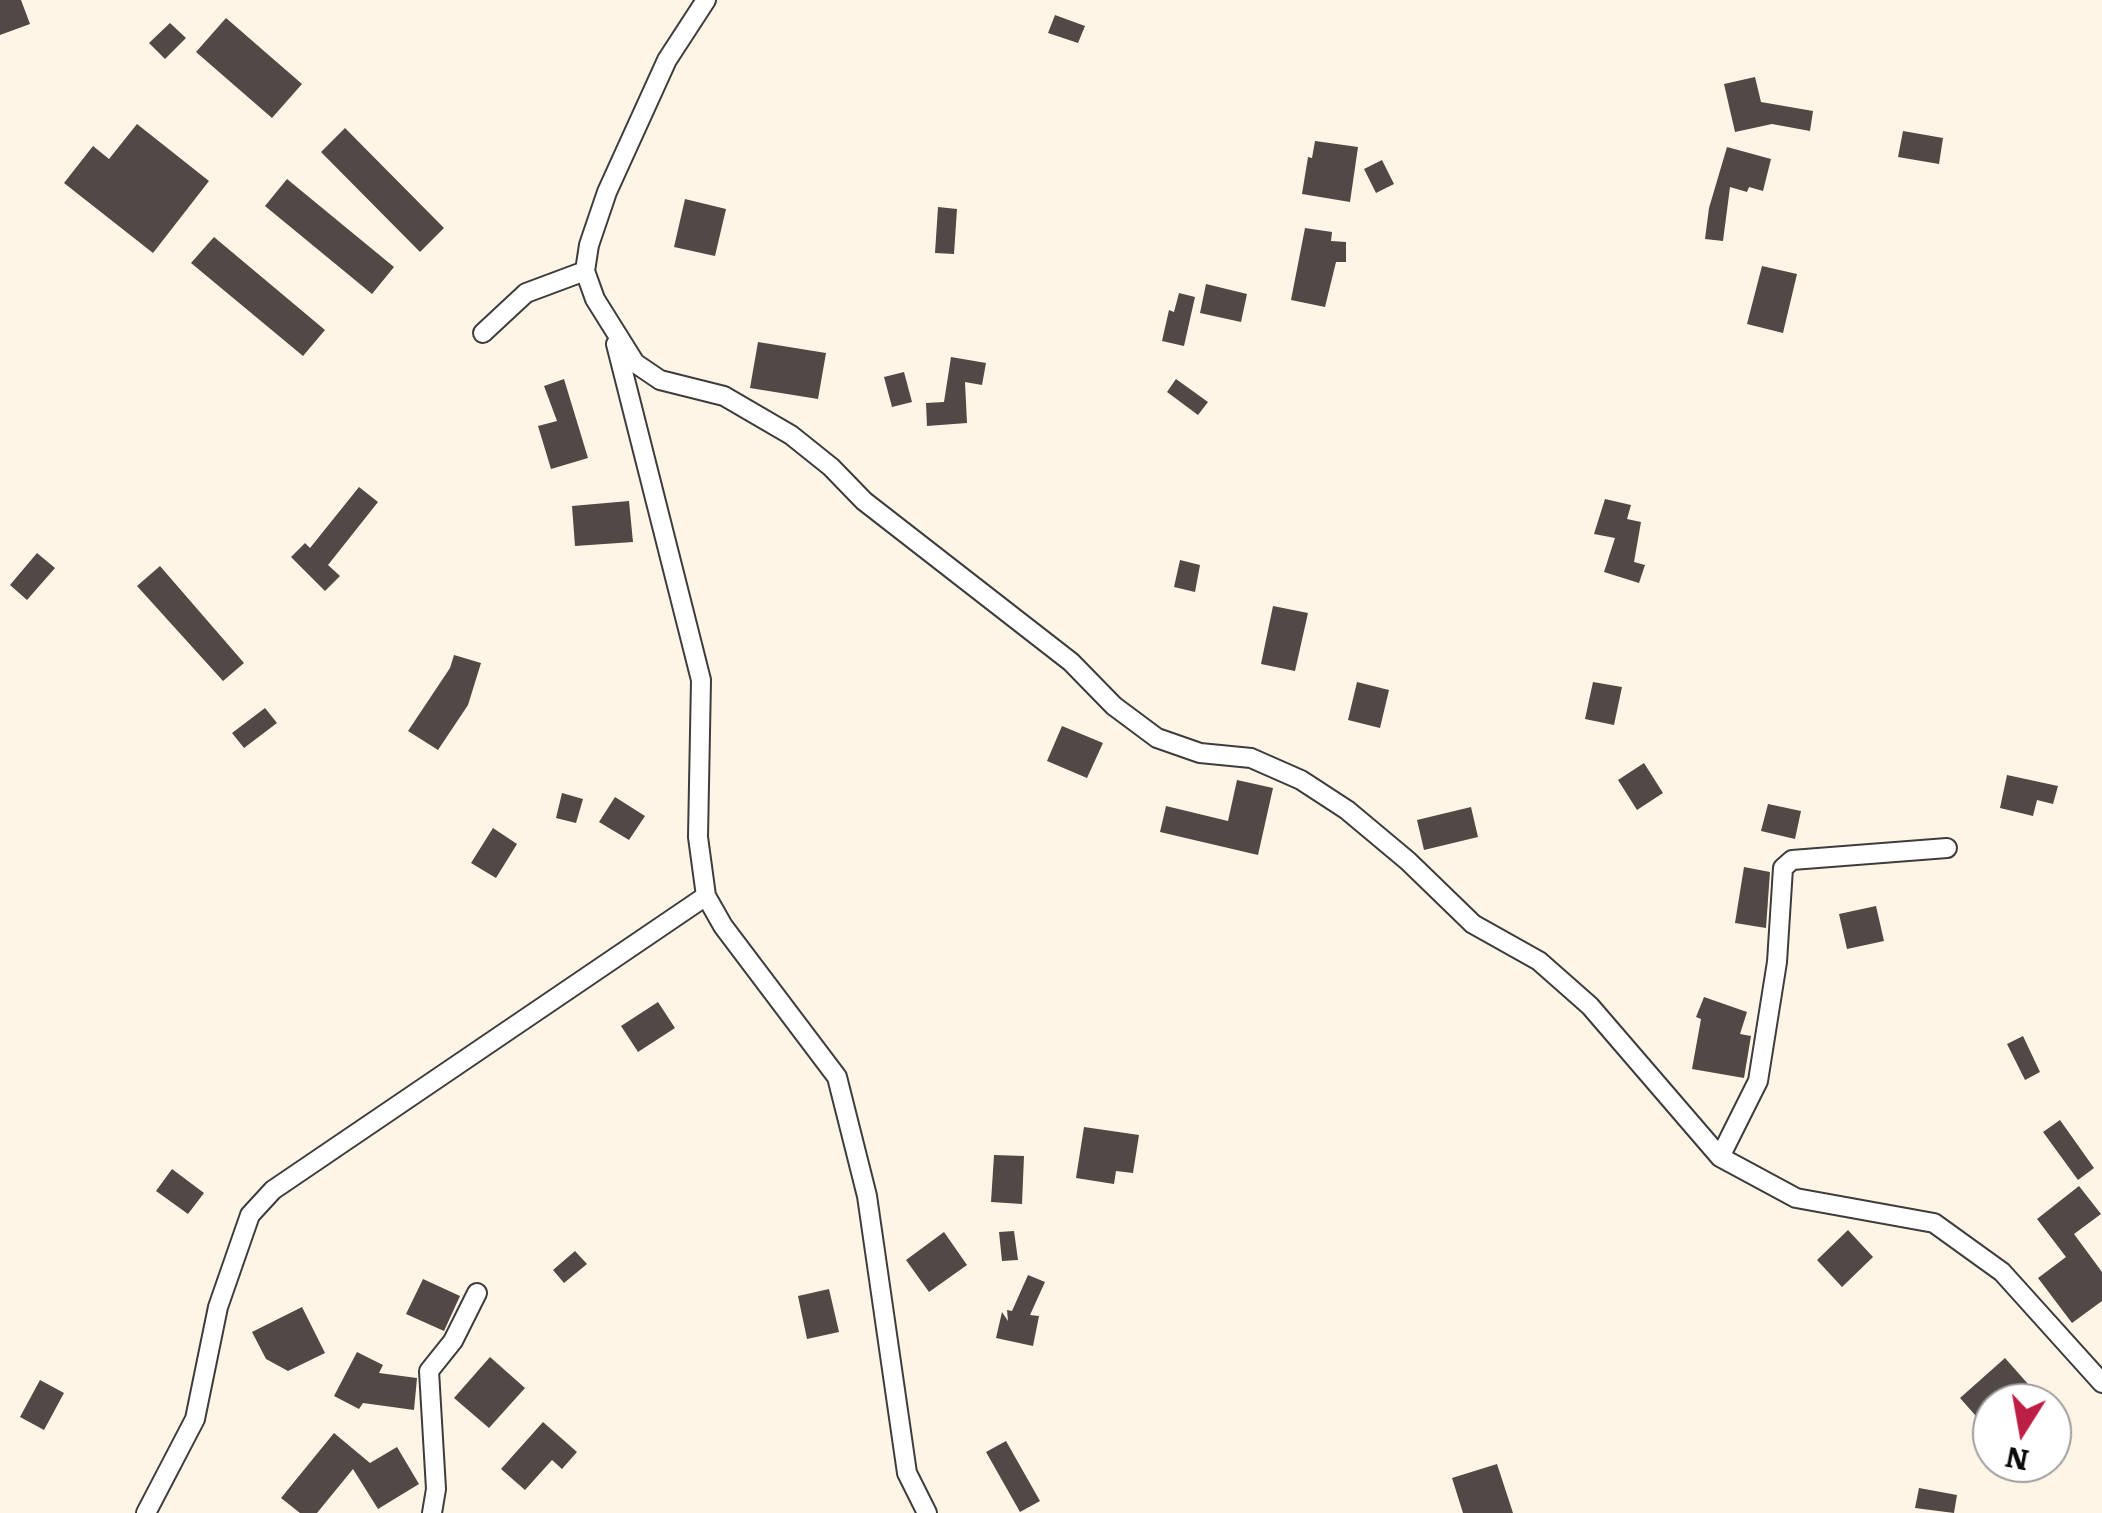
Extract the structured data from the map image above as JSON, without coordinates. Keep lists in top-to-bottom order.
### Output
{
  "north": "bottom"
}
